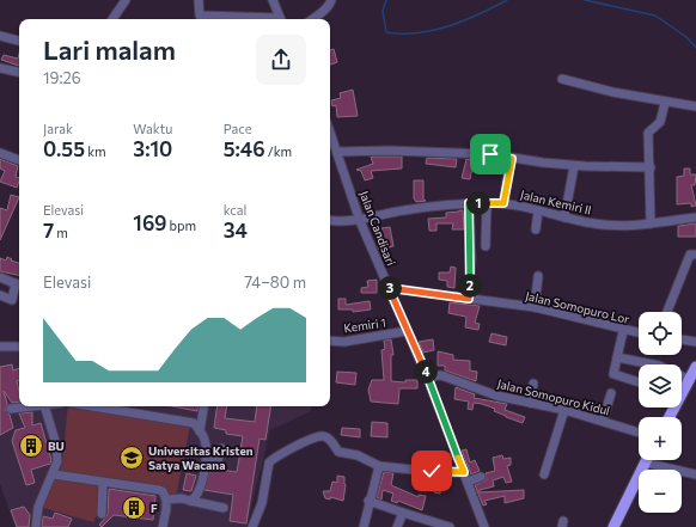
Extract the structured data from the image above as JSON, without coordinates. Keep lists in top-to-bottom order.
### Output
{
  "streets": {
    "street": [
      "Jalan Kemiri II",
      "Jalan Candisari",
      "Jalan Somopuro Lor",
      "Kemiri 1",
      "Jalan Somopuro Kidul"
    ]
  },
  "crossings": [
    ["Jalan Kemiri II", "Jalan Candisari"],
    ["Jalan Candisari", "Jalan Somopuro Lor"],
    ["Jalan Candisari", "Kemiri 1"],
    ["Jalan Candisari", "Jalan Somopuro Kidul"]
  ],
  "places": {
    "building": ["BU", "F"],
    "school or university": ["Universitas Kristen Satya Wacana"]
  },
  "page": {
    "heading": ["Lari malam", "19:26"],
    "stats": [
      ["Jarak", "0.55 km"],
      ["Waktu", "3:10"],
      ["Pace", "5:46 /km"],
      ["Elevasi", "7 m"],
      ["169 bpm"],
      ["kcal", "34"]
    ],
    "pins": [
      "1",
      "2",
      "3",
      "4"
    ],
    "chart": ["Elevasi", "74–80 m"],
    "map_buttons": ["+", "−"]
  }
}
